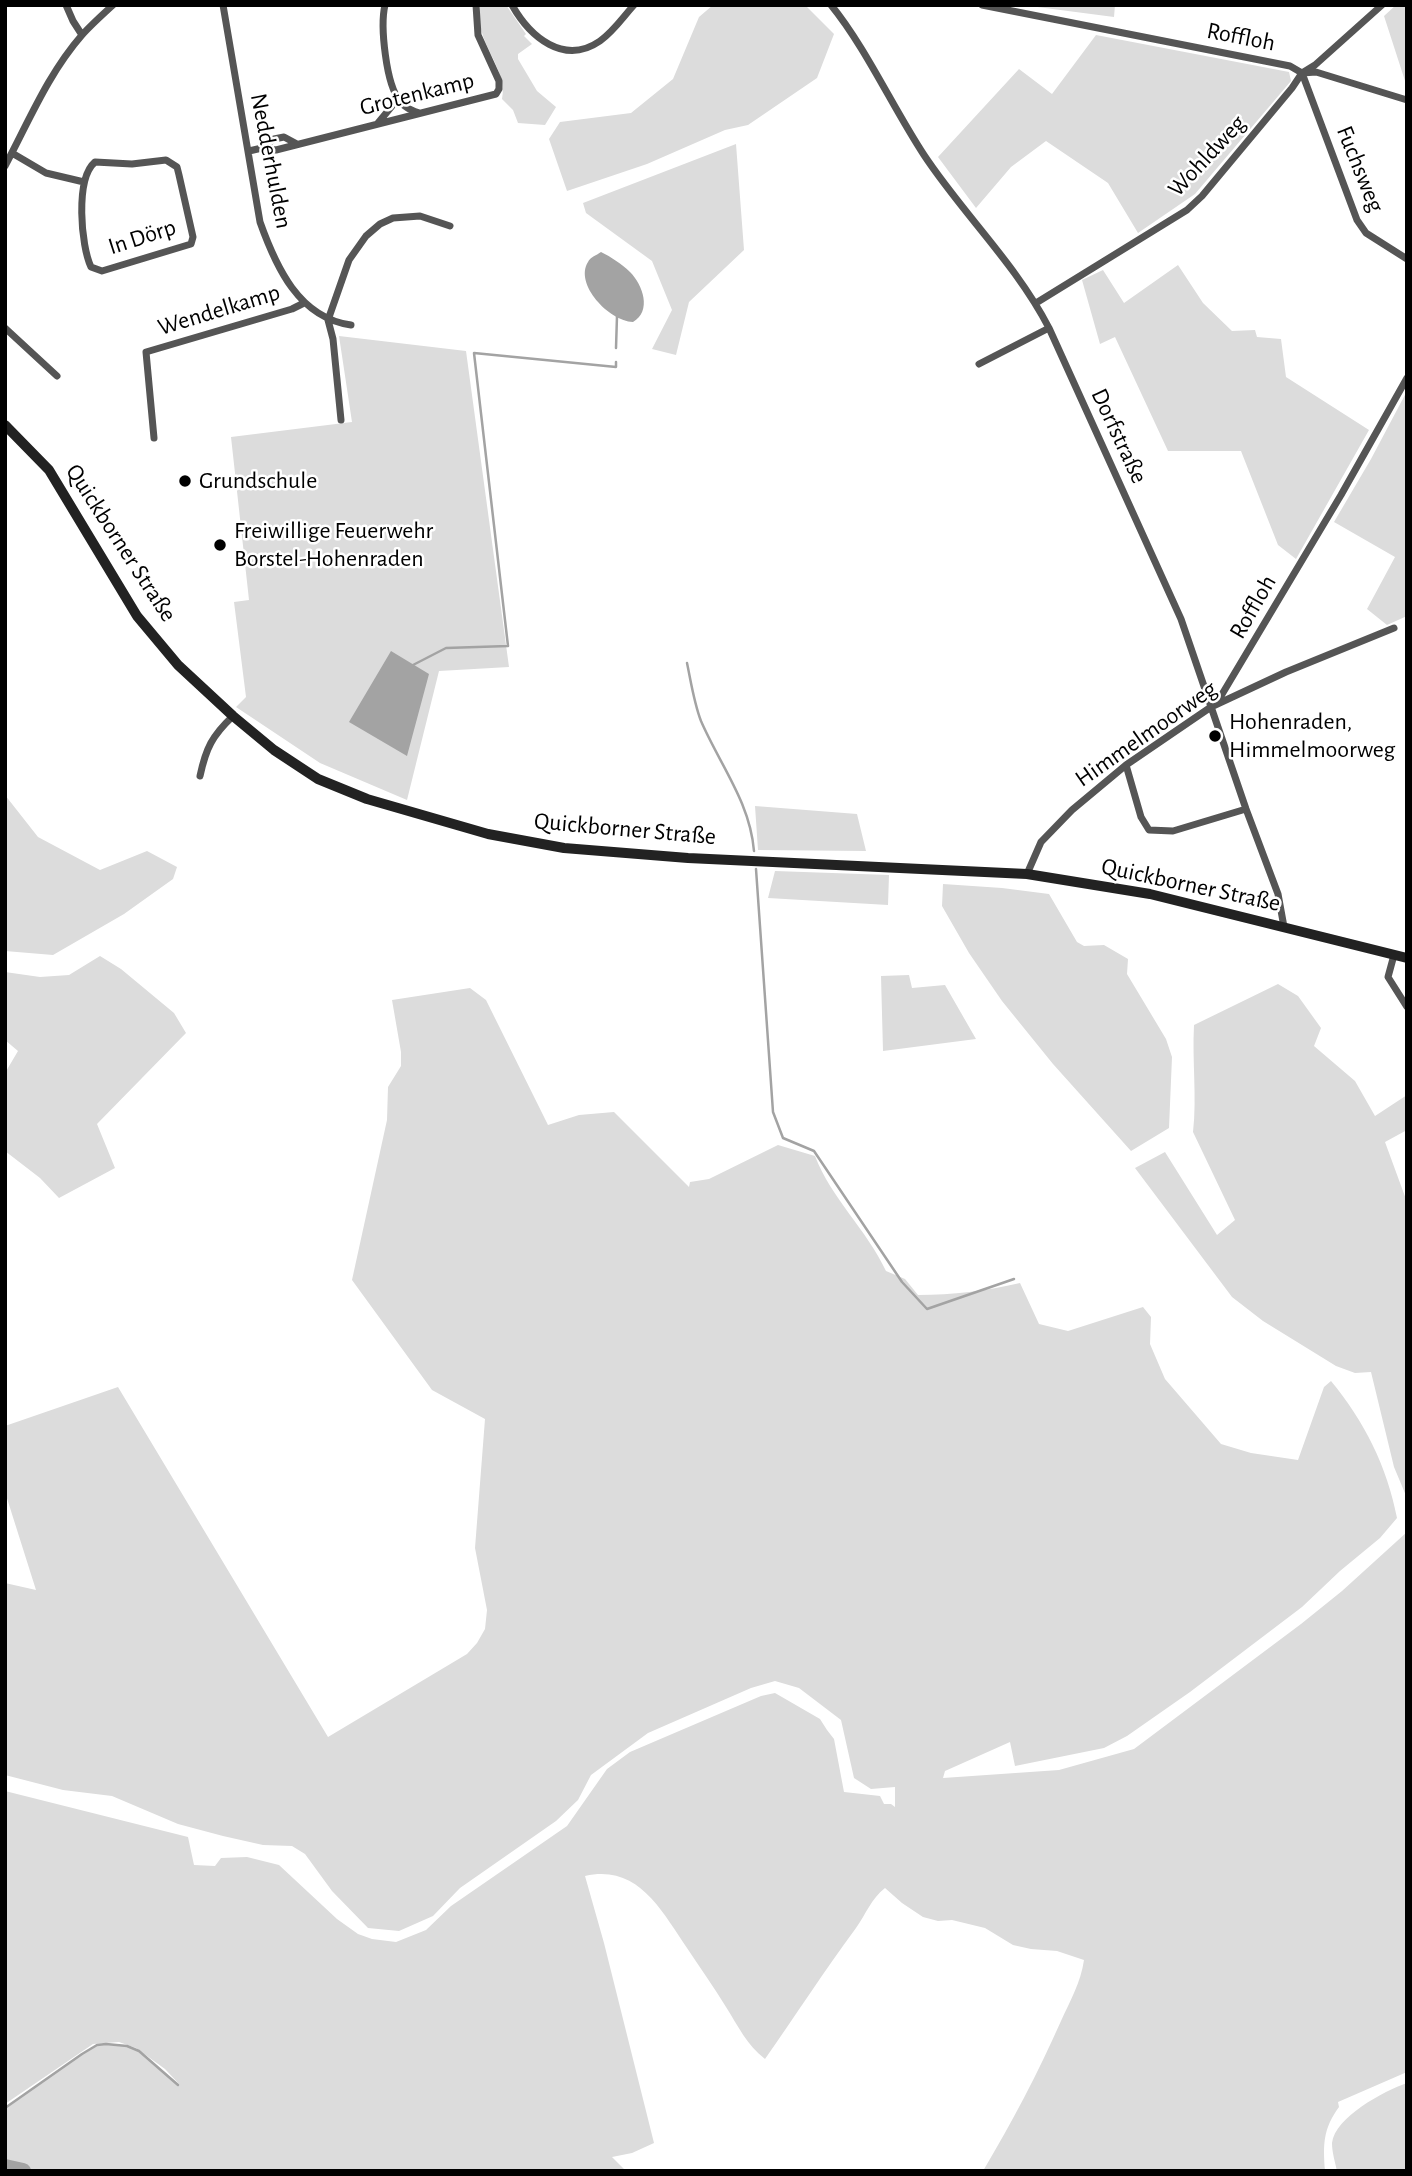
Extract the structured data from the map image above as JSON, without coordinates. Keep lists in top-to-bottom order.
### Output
{
  "streets": {
    "main road": ["Quickborner Straße"],
    "street": [
      "Roffloh",
      "Grotenkamp",
      "Wohldweg",
      "Nedderhulden",
      "Fuchsweg",
      "In Dörp",
      "Wendelkamp",
      "Dorfstraße",
      "Himmelmoorweg"
    ]
  },
  "crossings": [
    ["Roffloh", "Wohldweg"],
    ["Roffloh", "Fuchsweg"],
    ["Roffloh", "Dorfstraße"],
    ["Roffloh", "Himmelmoorweg"],
    ["Grotenkamp", "Nedderhulden"],
    ["Wohldweg", "Fuchsweg"],
    ["Wohldweg", "Dorfstraße"],
    ["Nedderhulden", "Wendelkamp"],
    ["Dorfstraße", "Quickborner Straße"],
    ["Dorfstraße", "Himmelmoorweg"],
    ["Quickborner Straße", "Himmelmoorweg"]
  ],
  "places": ["Grundschule", "Freiwillige Feuerwehr Borstel-Hohenraden", "Hohenraden, Himmelmoorweg"]
}
